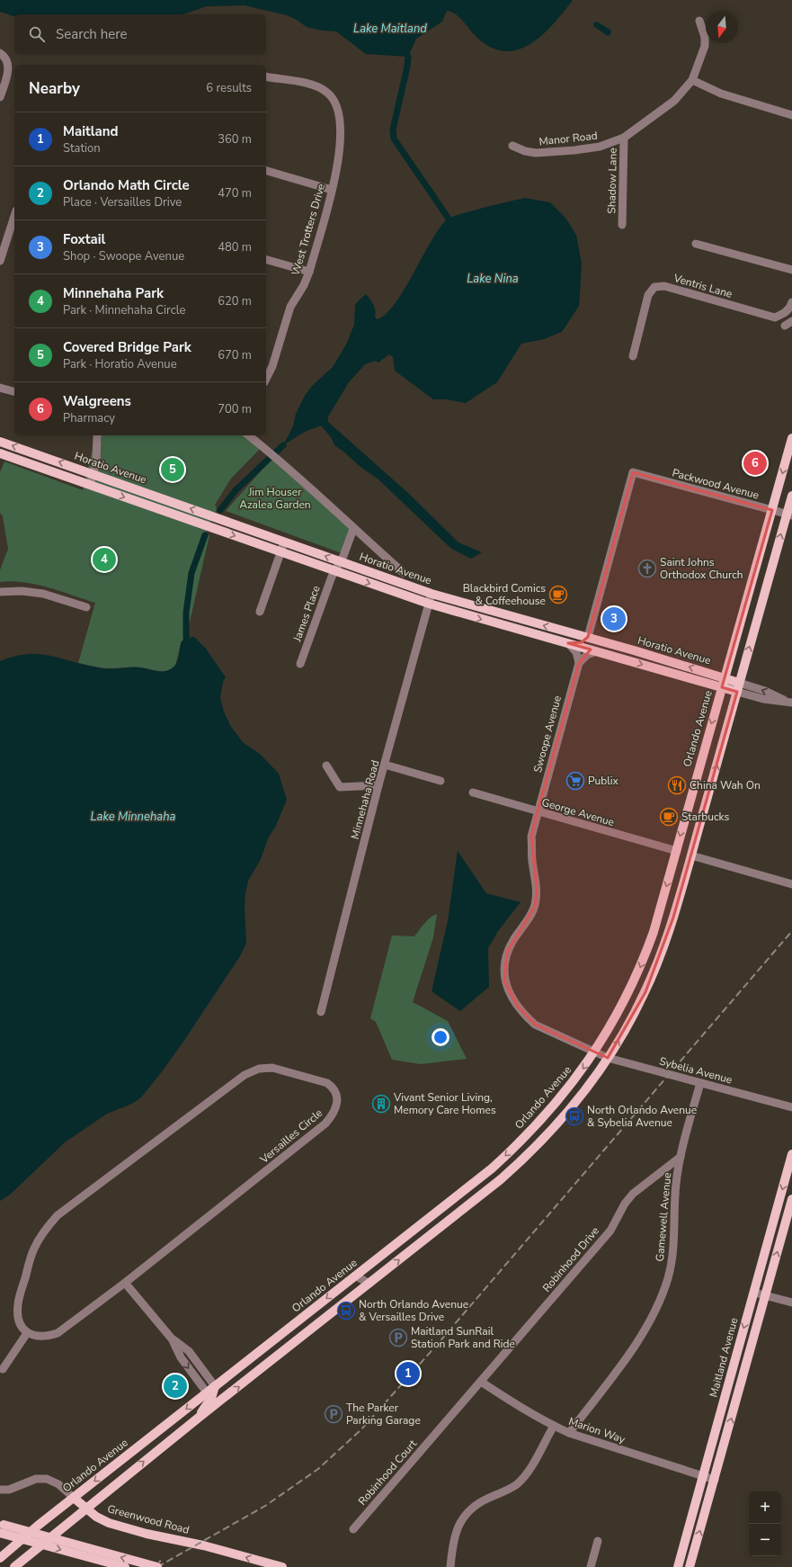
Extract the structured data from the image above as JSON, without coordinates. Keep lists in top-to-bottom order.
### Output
{
  "streets": {
    "main road": [
      "Horatio Avenue",
      "Orlando Avenue",
      "Maitland Avenue",
      "Greenwood Road"
    ],
    "street": [
      "Manor Road",
      "Shadow Lane",
      "West Trotters Drive",
      "Ventris Lane",
      "Packwood Avenue",
      "James Place",
      "Swoope Avenue",
      "Minnehaha Road",
      "George Avenue",
      "Sybelia Avenue",
      "Versailles Circle",
      "Gamewell Avenue",
      "Robinhood Drive",
      "Marion Way",
      "Robinhood Court"
    ]
  },
  "crossings": [
    ["Manor Road", "Shadow Lane"],
    ["Horatio Avenue", "Packwood Avenue"],
    ["Horatio Avenue", "James Place"],
    ["Horatio Avenue", "Orlando Avenue"],
    ["Horatio Avenue", "Minnehaha Road"],
    ["Packwood Avenue", "Orlando Avenue"],
    ["Orlando Avenue", "Swoope Avenue"],
    ["Orlando Avenue", "George Avenue"],
    ["Orlando Avenue", "Sybelia Avenue"],
    ["Orlando Avenue", "Greenwood Road"],
    ["Swoope Avenue", "George Avenue"],
    ["Swoope Avenue", "Sybelia Avenue"],
    ["Sybelia Avenue", "Gamewell Avenue"],
    ["Gamewell Avenue", "Robinhood Drive"],
    ["Gamewell Avenue", "Marion Way"],
    ["Robinhood Drive", "Marion Way"],
    ["Robinhood Drive", "Robinhood Court"],
    ["Maitland Avenue", "Marion Way"],
    ["Marion Way", "Robinhood Court"]
  ],
  "water": ["Lake Maitland", "Lake Nina", "Lake Minnehaha"],
  "parks": ["Jim Houser Azalea Garden"],
  "places": {
    "church": ["Saint Johns Orthodox Church"],
    "cafe": ["Blackbird Comics & Coffeehouse", "Starbucks"],
    "supermarket": ["Publix"],
    "restaurant": ["China Wah On"],
    "building": ["Vivant Senior Living, Memory Care Homes"],
    "bus stop": ["North Orlando Avenue & Sybelia Avenue", "North Orlando Avenue & Versailles Drive"],
    "parking": ["Maitland SunRail Station Park and Ride", "The Parker Parking Garage"]
  },
  "north": "bottom",
  "page": {
    "search": "Search here",
    "heading": ["Nearby", "6 results"],
    "list": [
      {
        "mark": "1",
        "name": "Maitland",
        "note": "Station",
        "value": "360 m"
      },
      {
        "mark": "2",
        "name": "Orlando Math Circle",
        "note": "Place · Versailles Drive",
        "value": "470 m"
      },
      {
        "mark": "3",
        "name": "Foxtail",
        "note": "Shop · Swoope Avenue",
        "value": "480 m"
      },
      {
        "mark": "4",
        "name": "Minnehaha Park",
        "note": "Park · Minnehaha Circle",
        "value": "620 m"
      },
      {
        "mark": "5",
        "name": "Covered Bridge Park",
        "note": "Park · Horatio Avenue",
        "value": "670 m"
      },
      {
        "mark": "6",
        "name": "Walgreens",
        "note": "Pharmacy",
        "value": "700 m"
      }
    ],
    "pins": [
      "6",
      "5",
      "4",
      "3",
      "1",
      "2"
    ],
    "map_buttons": ["+", "−"]
  }
}
